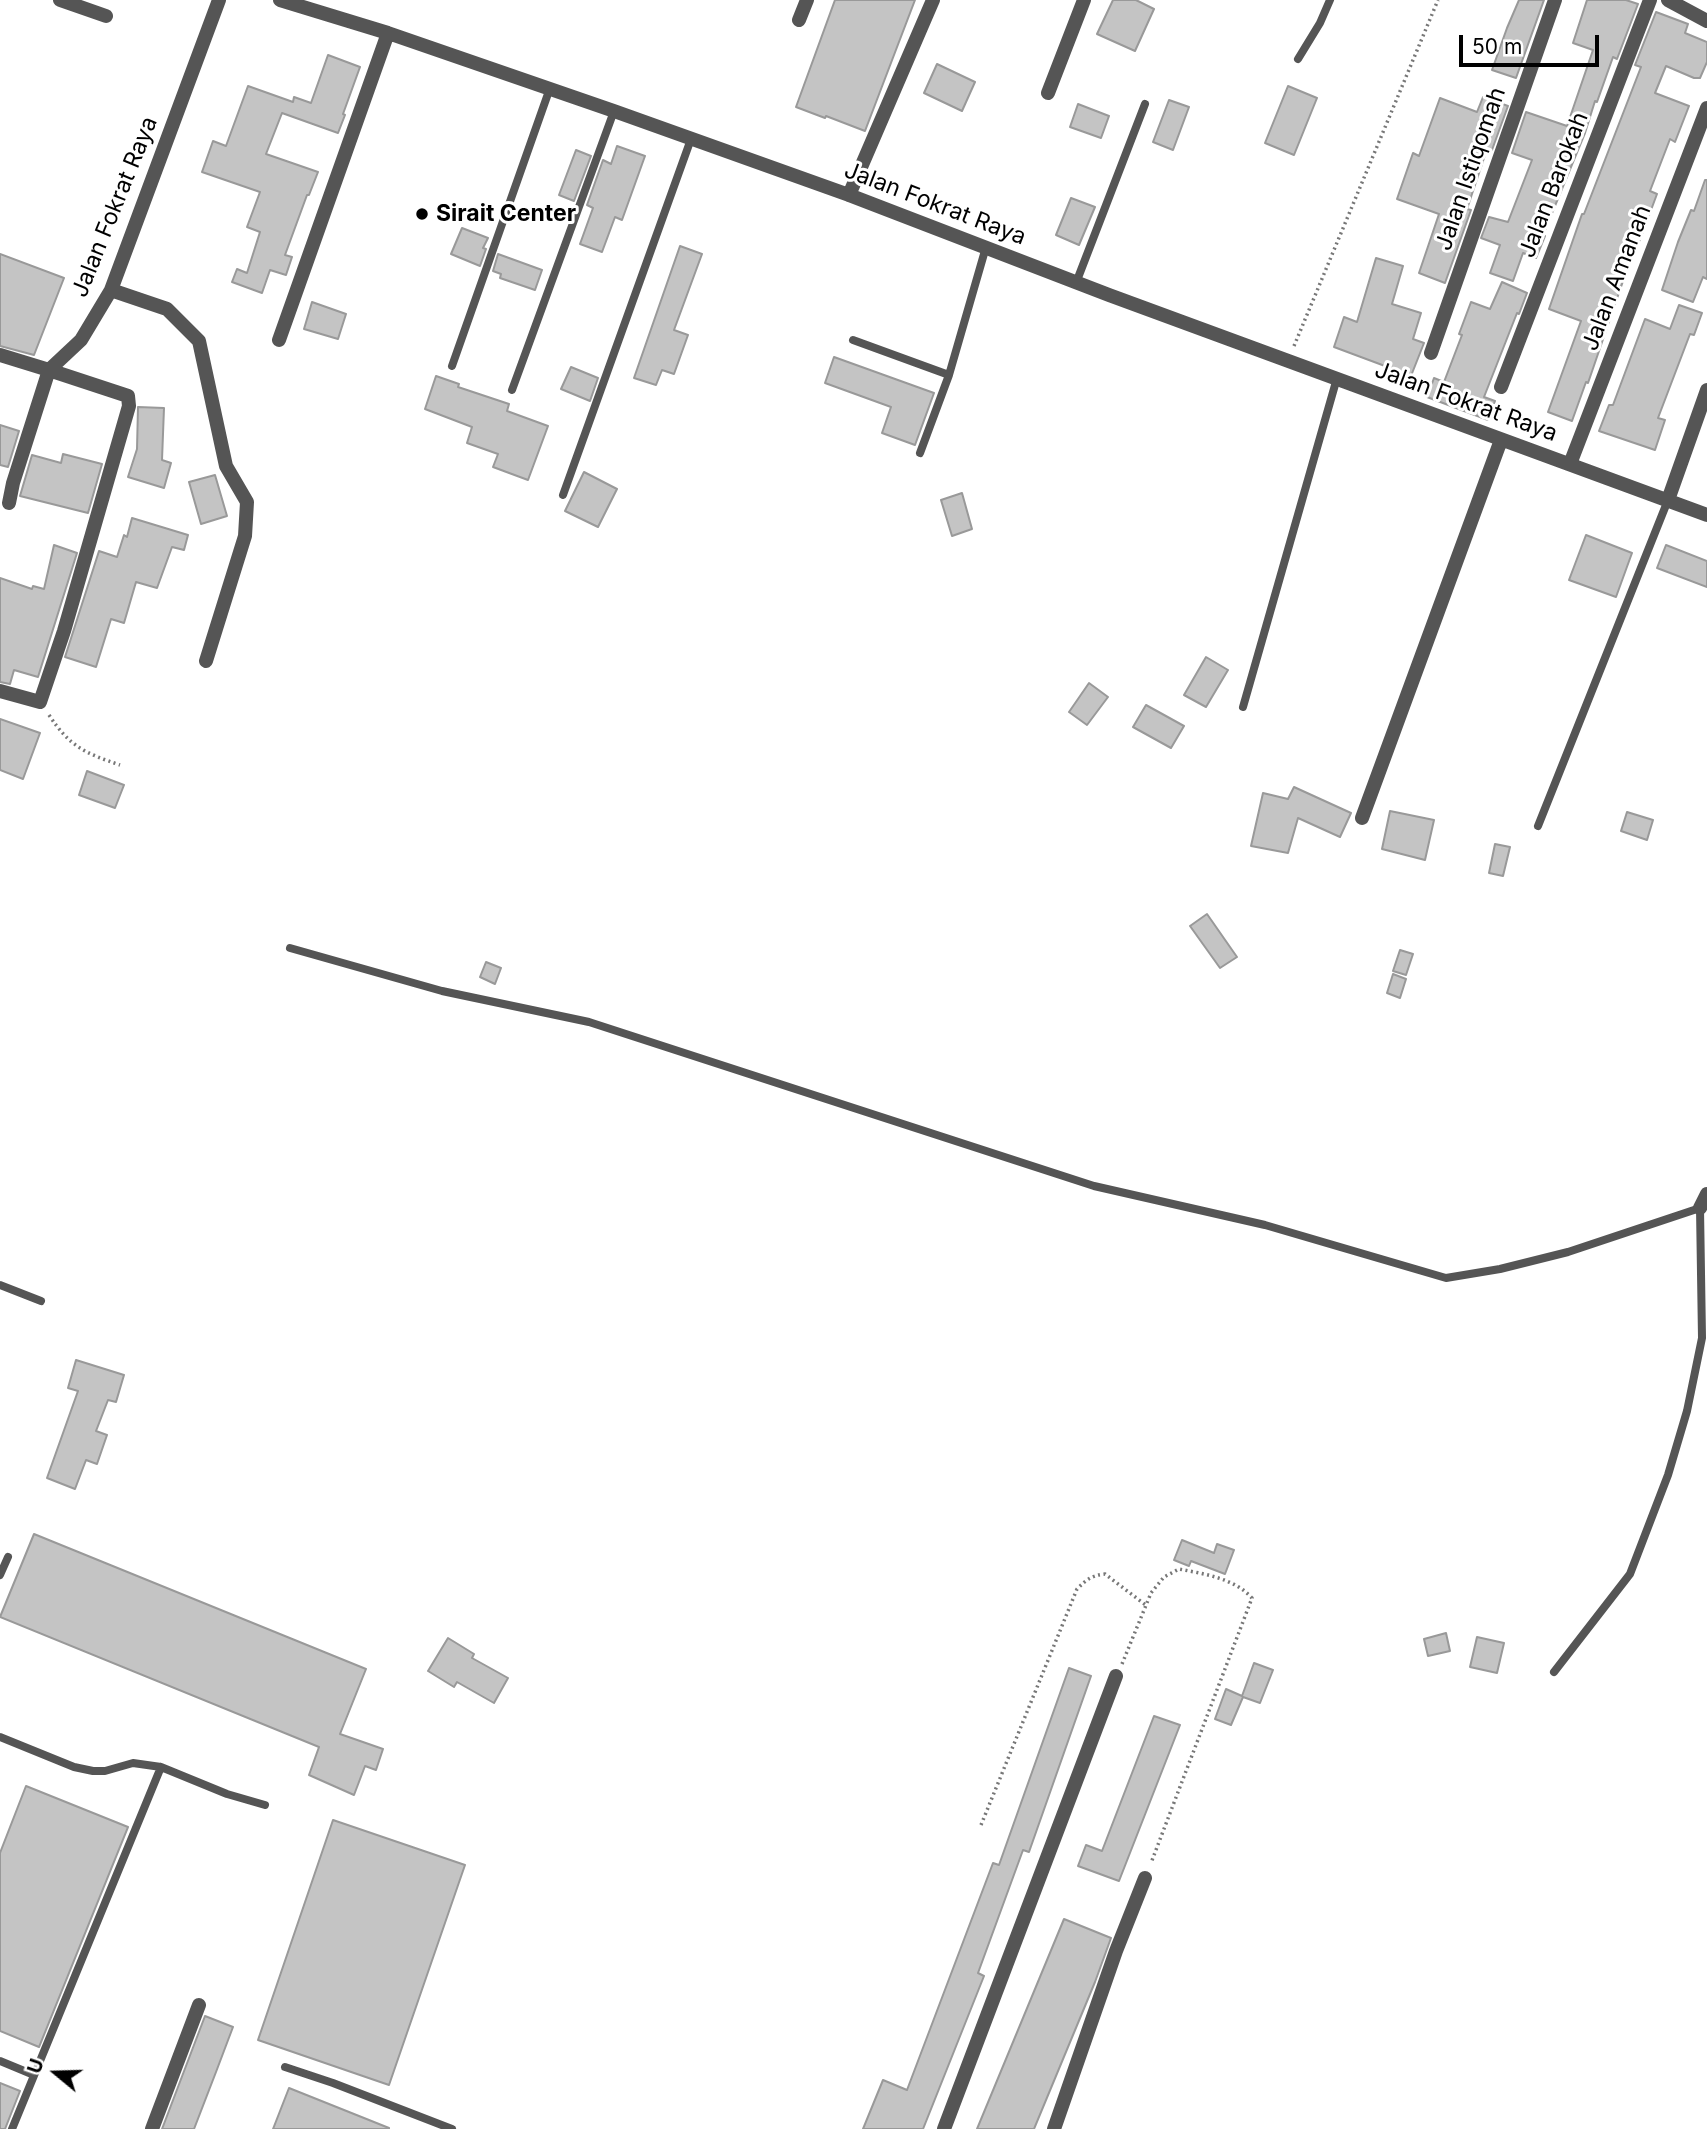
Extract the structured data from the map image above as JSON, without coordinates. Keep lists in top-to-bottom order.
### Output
{
  "streets": {
    "street": [
      "Jalan Istiqomah",
      "Jalan Barokah",
      "Jalan Fokrat Raya",
      "Jalan Amanah"
    ]
  },
  "crossings": [
    ["Jalan Fokrat Raya", "Jalan Amanah"]
  ],
  "places": ["Sirait Center"],
  "scale_bar": "50 m",
  "north": "left"
}
